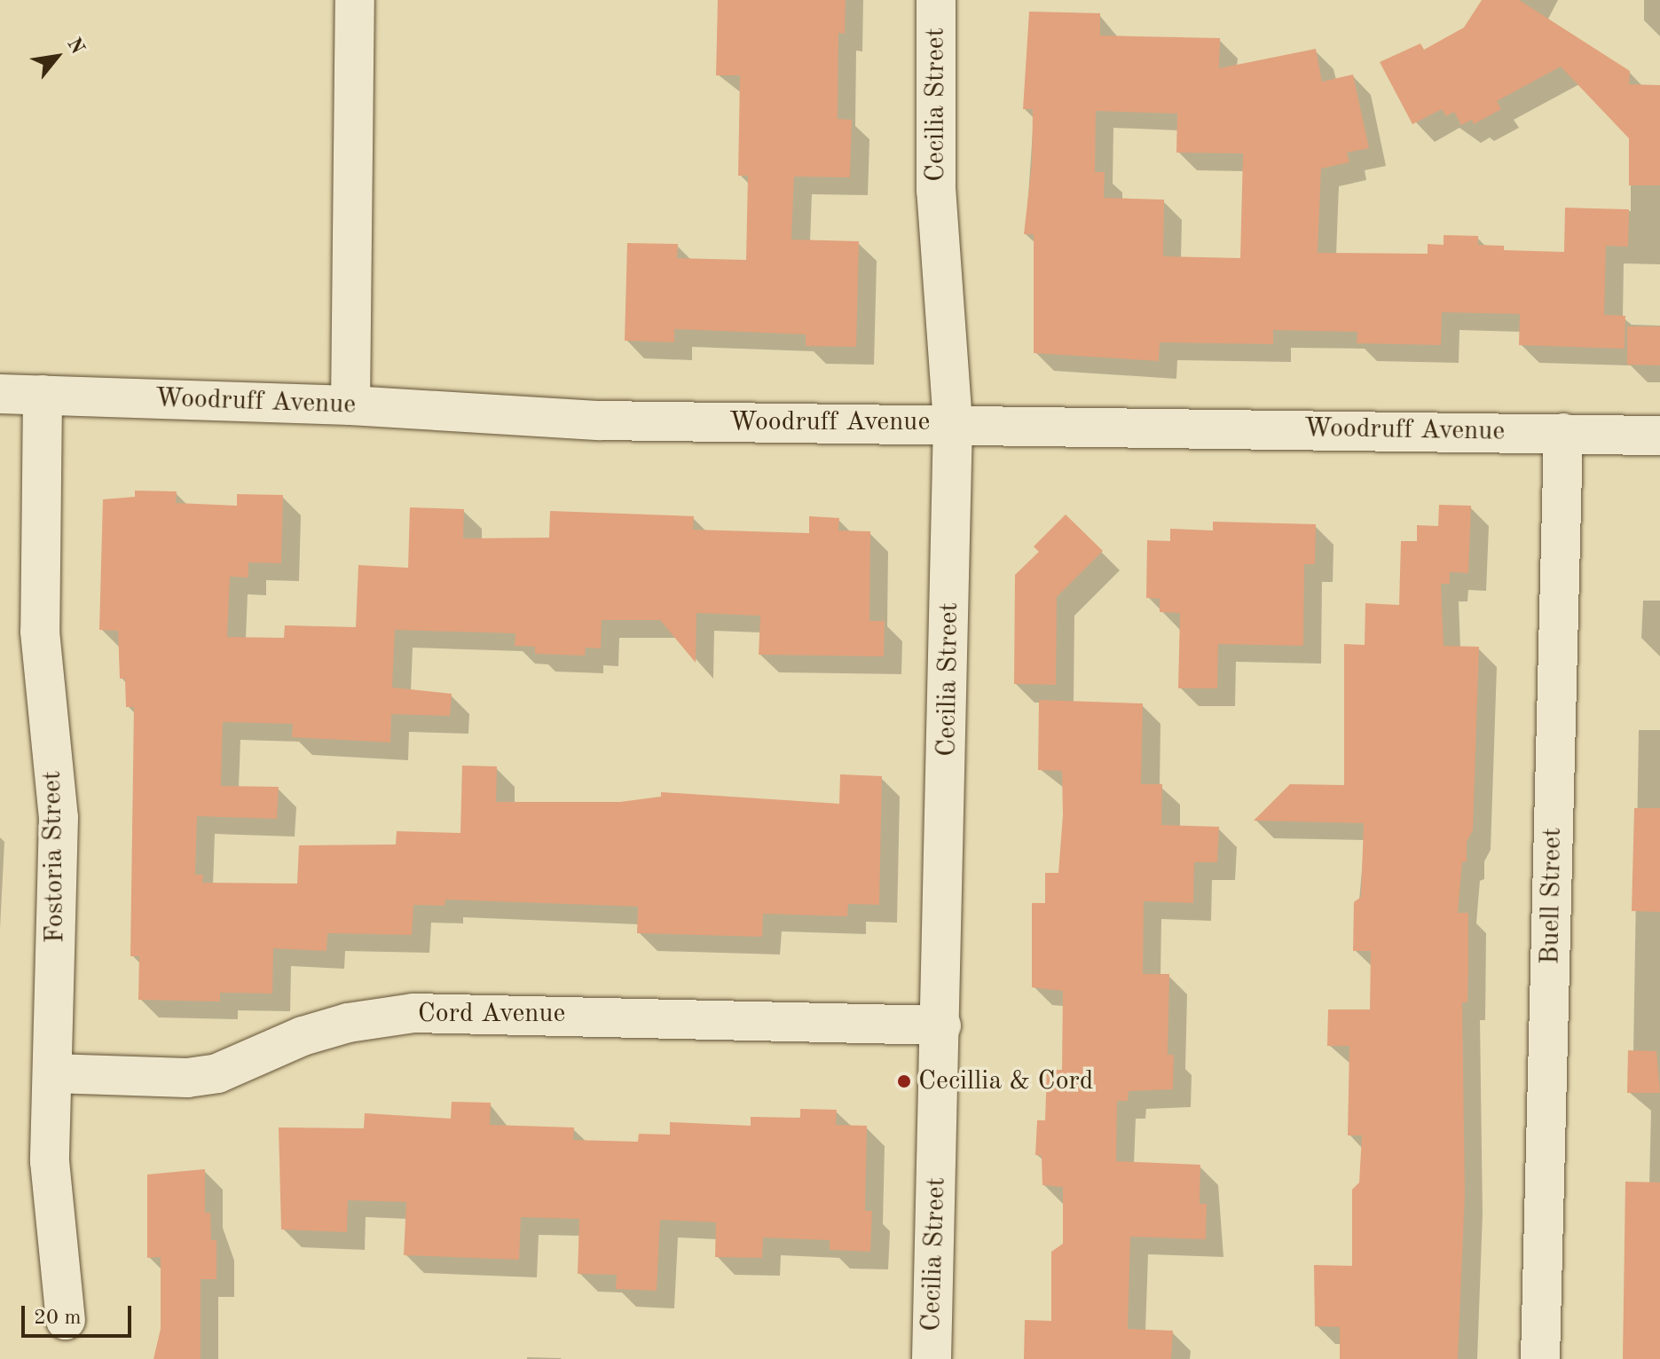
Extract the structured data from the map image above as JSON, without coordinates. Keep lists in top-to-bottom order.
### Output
{
  "streets": {
    "street": [
      "Cecilia Street",
      "Woodruff Avenue",
      "Fostoria Street",
      "Buell Street",
      "Cord Avenue"
    ]
  },
  "crossings": [
    ["Cecilia Street", "Woodruff Avenue"],
    ["Cecilia Street", "Cord Avenue"],
    ["Woodruff Avenue", "Fostoria Street"],
    ["Woodruff Avenue", "Buell Street"],
    ["Fostoria Street", "Cord Avenue"]
  ],
  "places": ["Cecillia & Cord"],
  "scale_bar": "20 m",
  "north": "top right"
}
